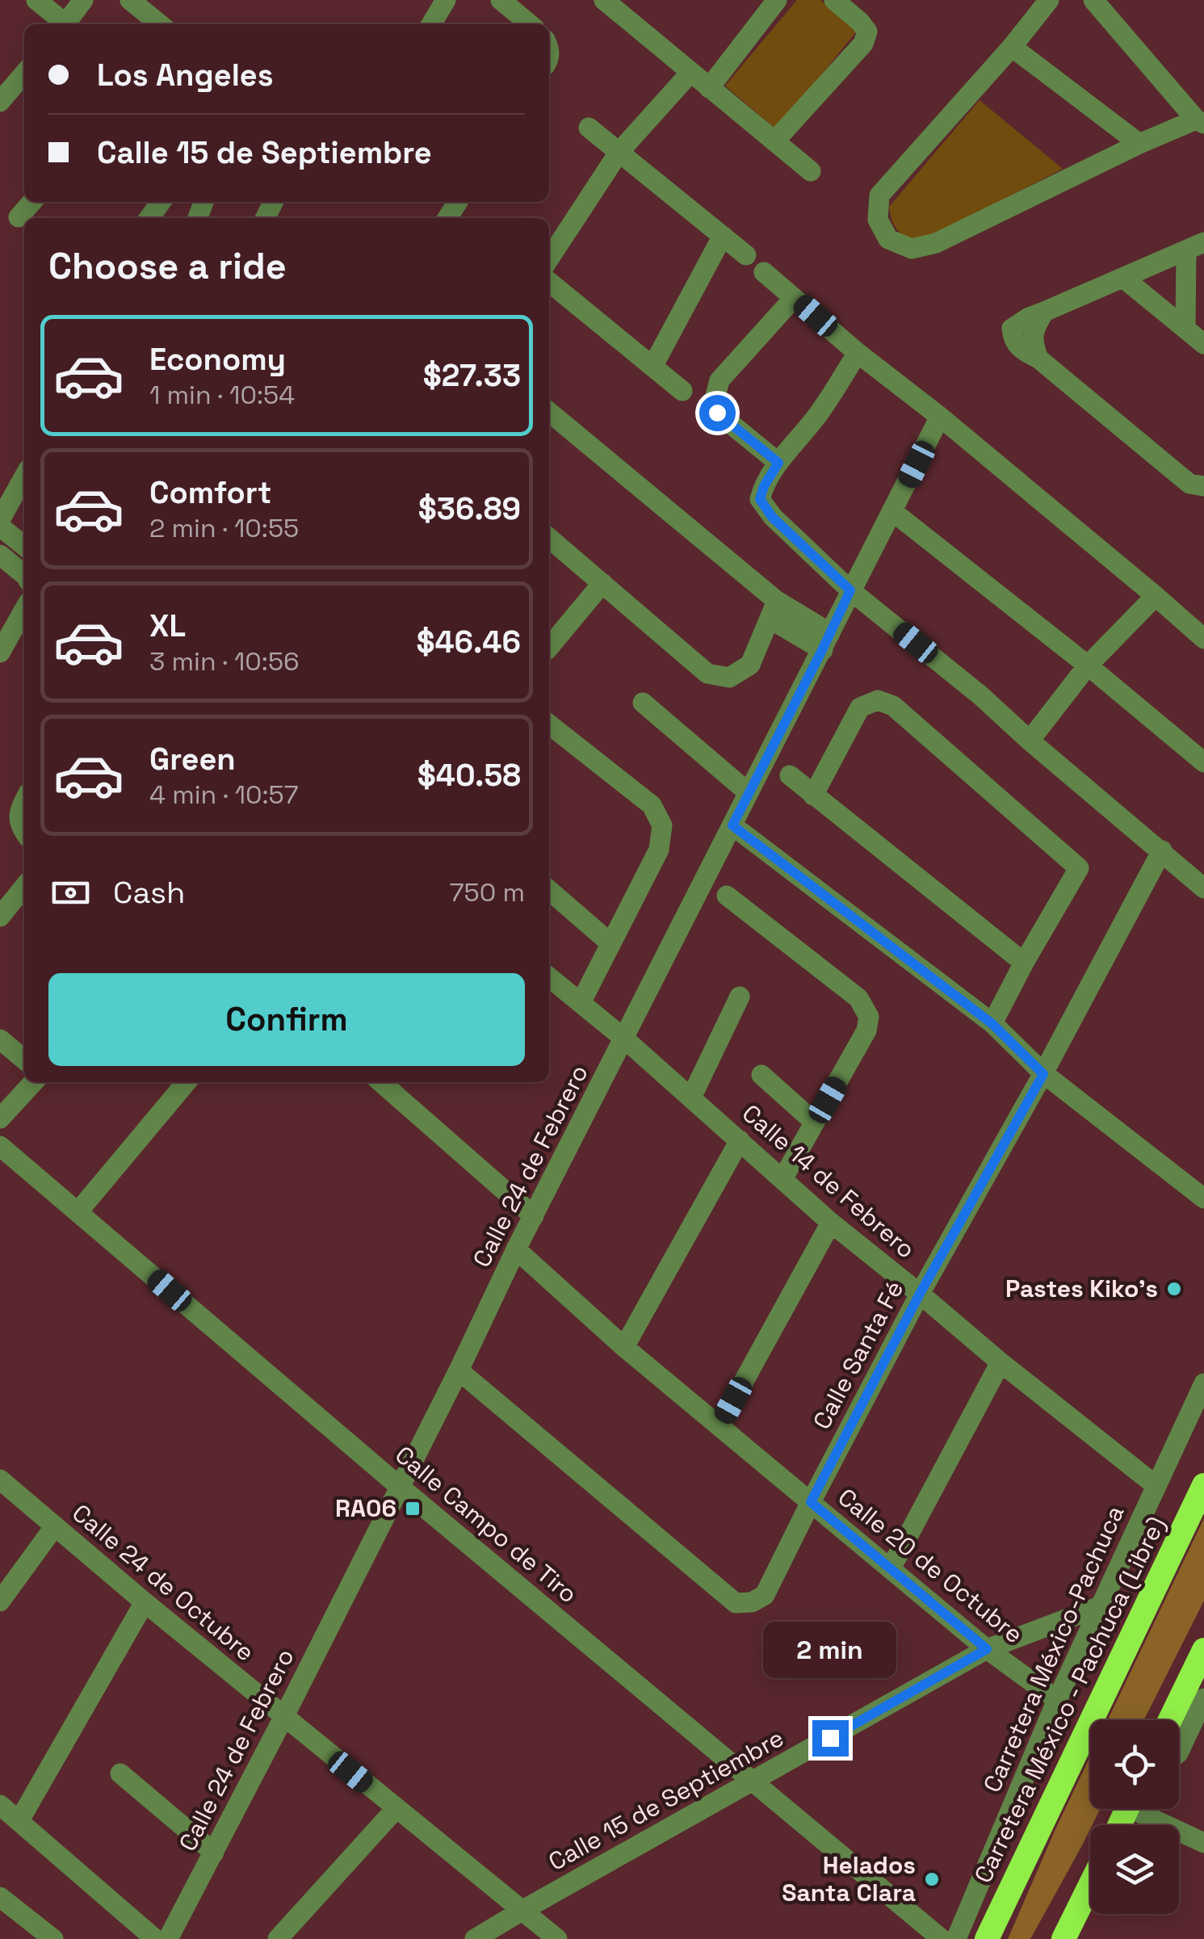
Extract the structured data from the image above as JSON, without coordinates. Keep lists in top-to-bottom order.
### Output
{
  "streets": {
    "highway": ["Carretera México - Pachuca (Libre)"],
    "street": [
      "Calle 24 de Febrero",
      "Calle 14 de Febrero",
      "Calle Santa Fé",
      "Calle Campo de Tiro",
      "Calle 20 de Octubre",
      "Calle 24 de Octubre",
      "Carretera México-Pachuca",
      "Calle 15 de Septiembre"
    ]
  },
  "crossings": [
    ["Calle 24 de Febrero", "Calle 14 de Febrero"],
    ["Calle 24 de Febrero", "Calle Santa Fé"],
    ["Calle 24 de Febrero", "Calle Campo de Tiro"],
    ["Calle 24 de Febrero", "Calle 20 de Octubre"],
    ["Calle 24 de Febrero", "Calle 24 de Octubre"],
    ["Calle 14 de Febrero", "Calle Santa Fé"],
    ["Calle 14 de Febrero", "Carretera México-Pachuca"],
    ["Calle Santa Fé", "Calle 20 de Octubre"],
    ["Calle Campo de Tiro", "Calle 15 de Septiembre"],
    ["Calle 20 de Octubre", "Carretera México-Pachuca"],
    ["Calle 20 de Octubre", "Calle 15 de Septiembre"],
    ["Calle 24 de Octubre", "Calle 15 de Septiembre"],
    ["Carretera México-Pachuca", "Calle 15 de Septiembre"]
  ],
  "places": {
    "other": ["Pastes Kiko's", "Helados Santa Clara"],
    "transit": ["RA06"]
  },
  "page": {
    "banner": ["Los Angeles", "Calle 15 de Septiembre"],
    "heading": "Choose a ride",
    "list": [
      {
        "name": "Economy",
        "note": "1 min · 10:54",
        "value": "$27.33"
      },
      {
        "name": "Comfort",
        "note": "2 min · 10:55",
        "value": "$36.89"
      },
      {
        "name": "XL",
        "note": "3 min · 10:56",
        "value": "$46.46"
      },
      {
        "name": "Green",
        "note": "4 min · 10:57",
        "value": "$40.58"
      }
    ],
    "pay": ["Cash", "750 m"],
    "buttons": "Confirm",
    "bubble": "2 min"
  }
}
